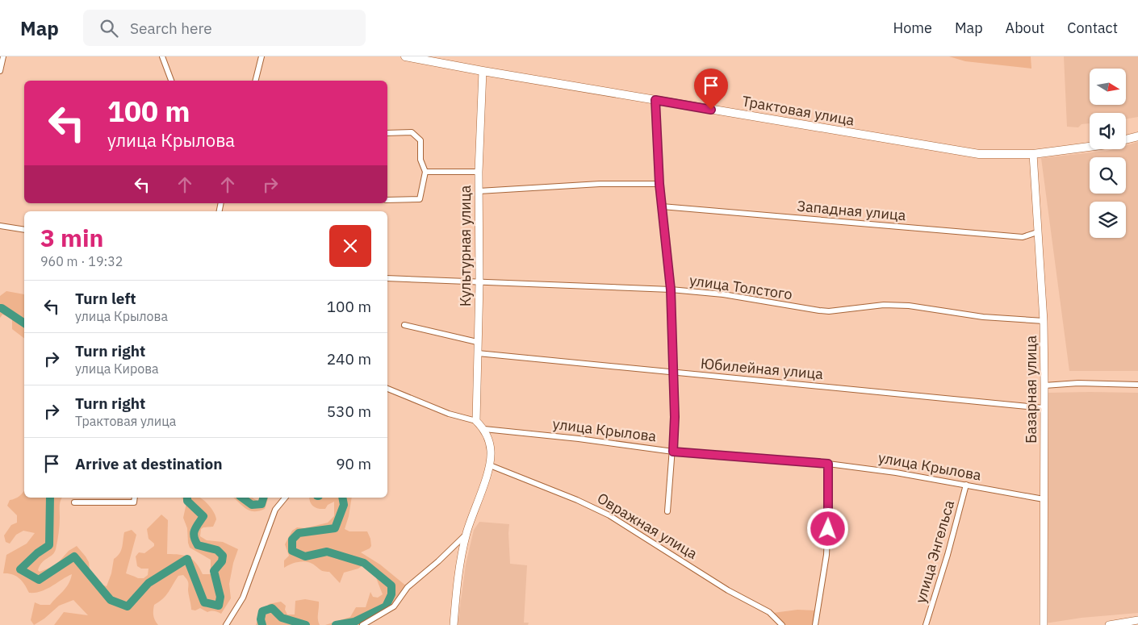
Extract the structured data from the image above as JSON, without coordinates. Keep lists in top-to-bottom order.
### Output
{
  "streets": {
    "main road": ["Трактовая улица"],
    "street": [
      "Западная улица",
      "Культурная улица",
      "улица Толстого",
      "Юбилейная улица",
      "Базарная улица",
      "улица Крылова",
      "Овражная улица",
      "улица Энгельса"
    ]
  },
  "crossings": [
    ["Трактовая улица", "Культурная улица"],
    ["Трактовая улица", "Базарная улица"],
    ["Западная улица", "Базарная улица"],
    ["Культурная улица", "улица Толстого"],
    ["Культурная улица", "Юбилейная улица"],
    ["улица Толстого", "Базарная улица"],
    ["Юбилейная улица", "Базарная улица"],
    ["Базарная улица", "улица Крылова"],
    ["улица Крылова", "улица Энгельса"]
  ],
  "north": "right",
  "page": {
    "header": "Map",
    "search": "Search here",
    "nav": [
      "Home",
      "Map",
      "About",
      "Contact"
    ],
    "turn": ["100 m", "улица Крылова"],
    "heading": ["3 min", "960 m · 19:32"],
    "list": [
      {
        "name": "Turn left",
        "note": "улица Крылова",
        "value": "100 m"
      },
      {
        "name": "Turn right",
        "note": "улица Кирова",
        "value": "240 m"
      },
      {
        "name": "Turn right",
        "note": "Трактовая улица",
        "value": "530 m"
      },
      {
        "name": "Arrive at destination",
        "value": "90 m"
      }
    ]
  }
}
